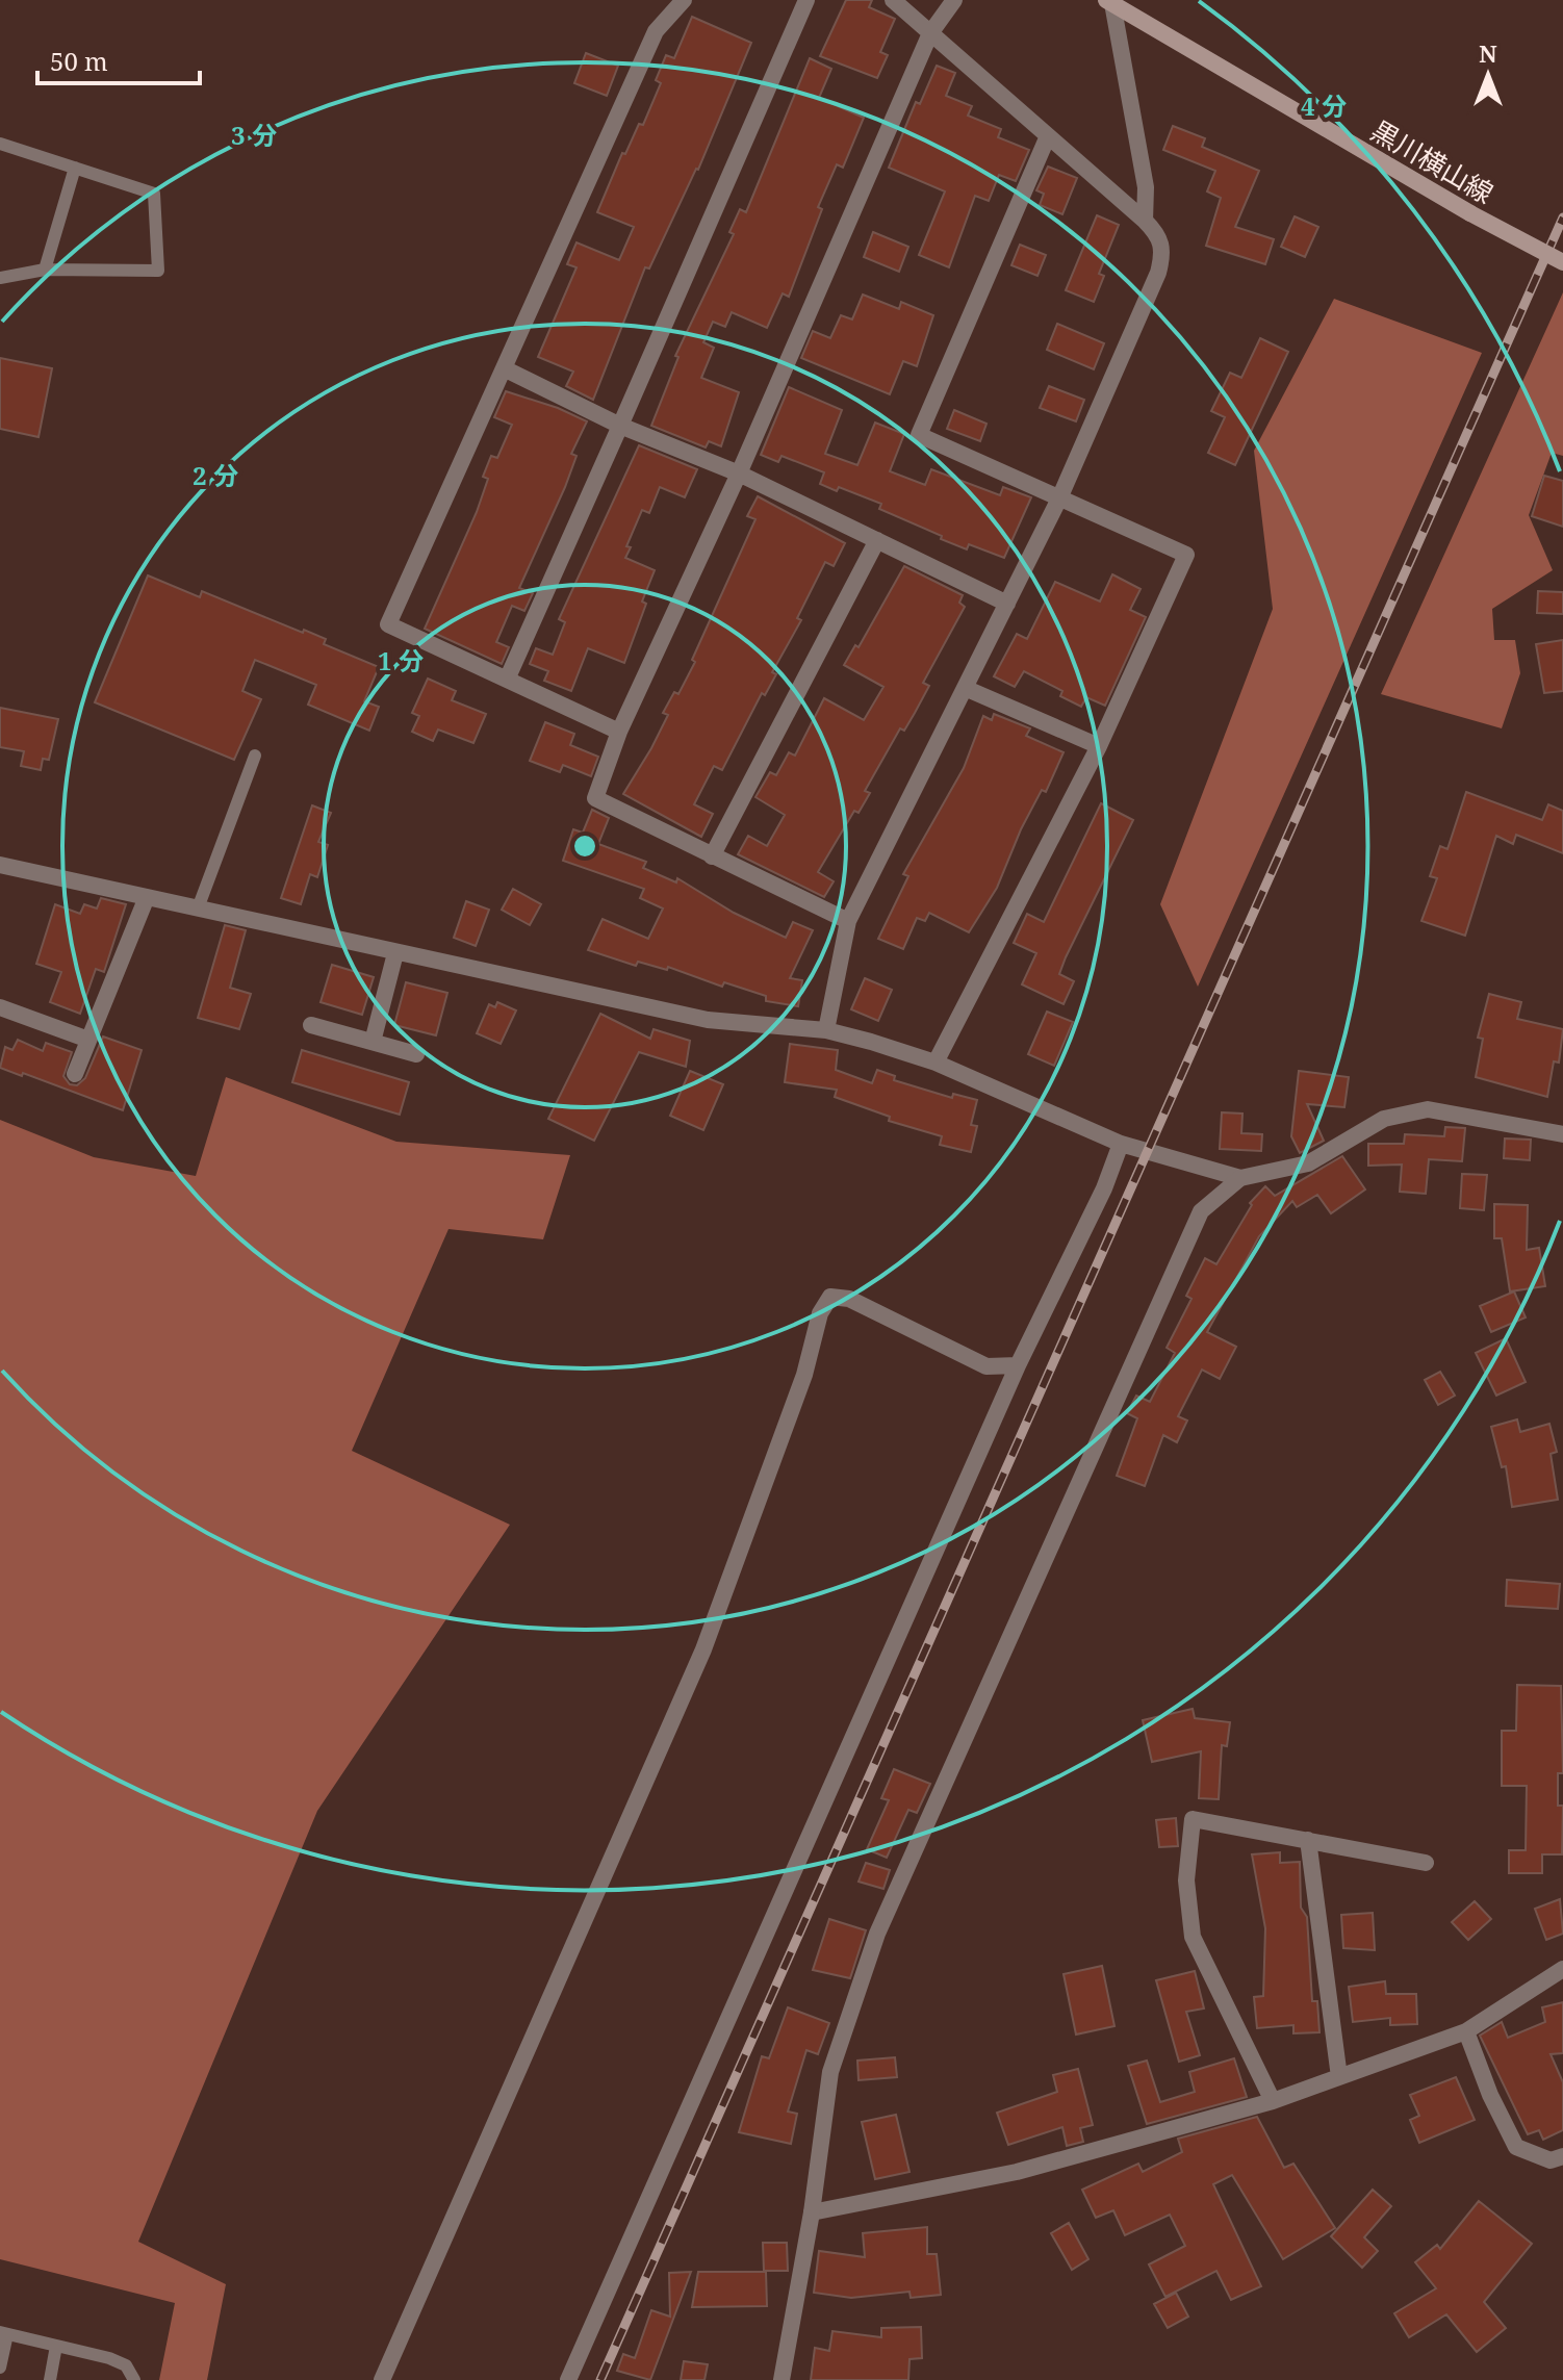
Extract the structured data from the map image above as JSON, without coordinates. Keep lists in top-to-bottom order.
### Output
{
  "streets": {
    "main road": ["黒川横山線"]
  },
  "scale_bar": "50 m",
  "north": "top",
  "rings": [
    "4 分",
    "3 分",
    "2 分",
    "1 分"
  ]
}
